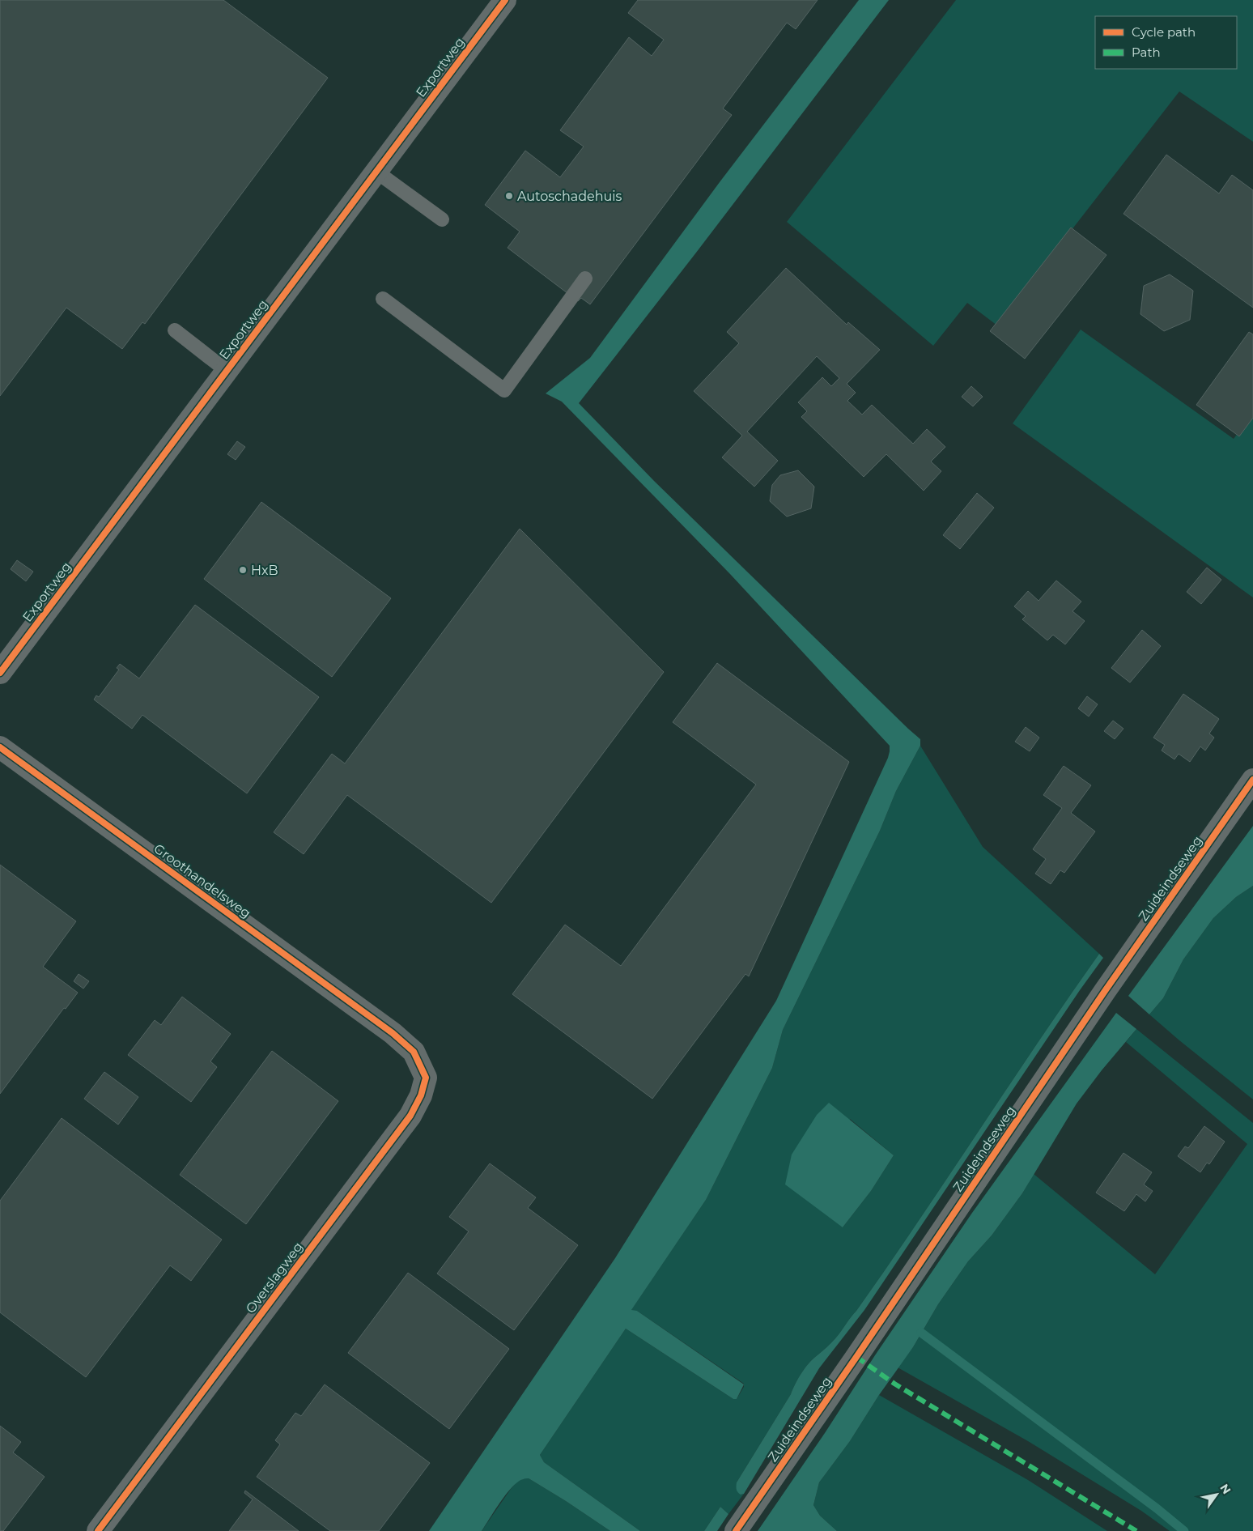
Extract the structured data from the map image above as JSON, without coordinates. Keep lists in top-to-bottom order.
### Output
{
  "streets": {
    "street": [
      "Exportweg",
      "Zuideindseweg",
      "Groothandelsweg",
      "Overslagweg"
    ]
  },
  "crossings": [
    ["Groothandelsweg", "Overslagweg"]
  ],
  "places": ["Autoschadehuis", "HxB"],
  "legend": ["Cycle path", "Path"],
  "north": "top right"
}
